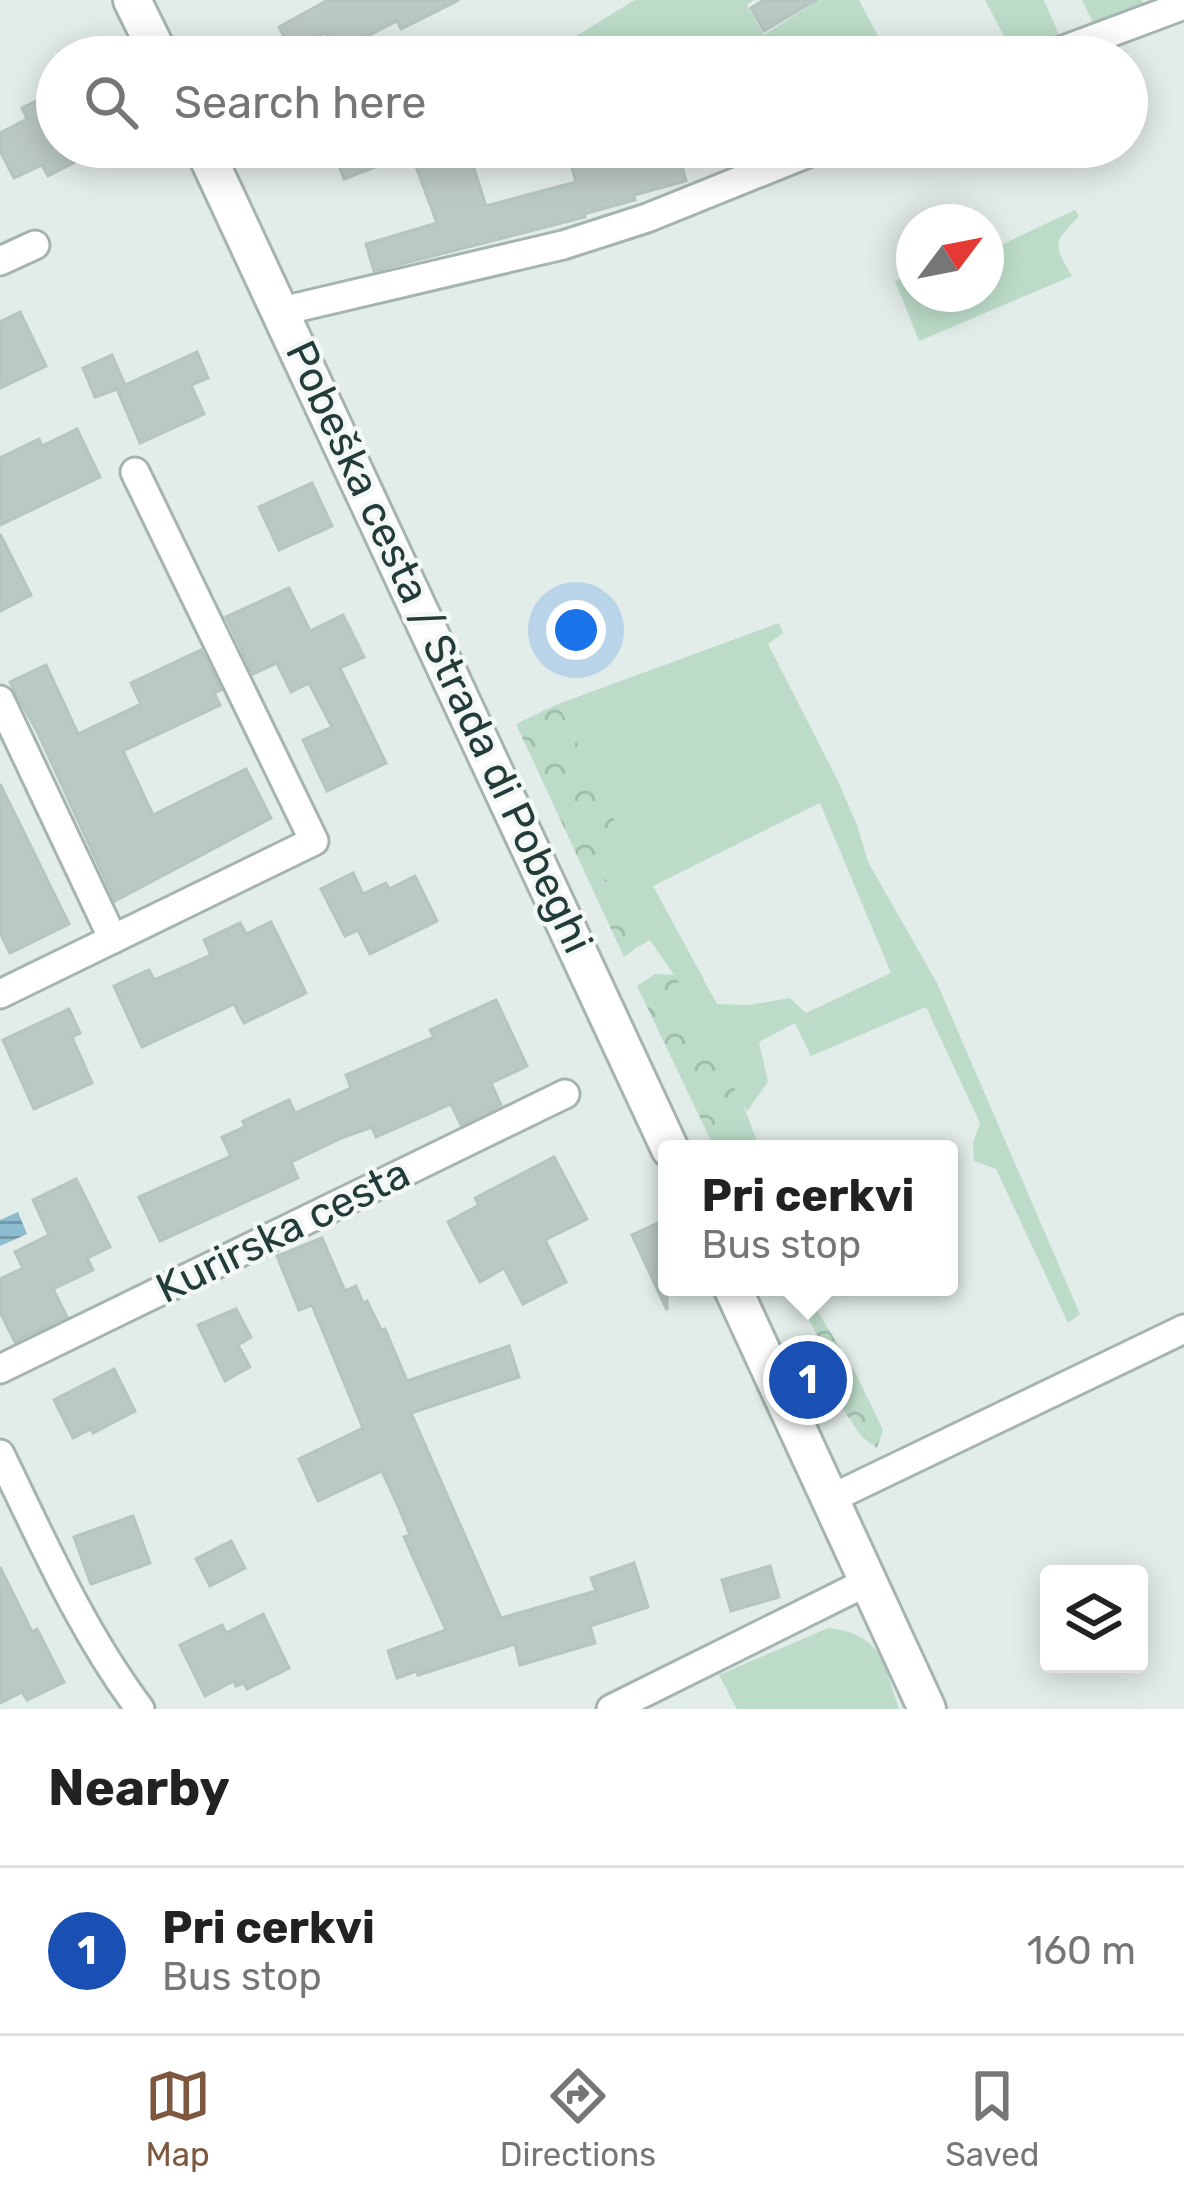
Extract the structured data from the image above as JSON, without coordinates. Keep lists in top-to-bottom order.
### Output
{
  "streets": {
    "street": ["Pobeška cesta / Strada di Pobeghi", "Kurirska cesta"]
  },
  "north": "top right",
  "page": {
    "search": "Search here",
    "popup": ["Pri cerkvi", "Bus stop"],
    "pins": "1",
    "heading": "Nearby",
    "list": [
      {
        "mark": "1",
        "name": "Pri cerkvi",
        "note": "Bus stop",
        "value": "160 m"
      }
    ],
    "nav": ["Map", "Directions", "Saved"]
  }
}
